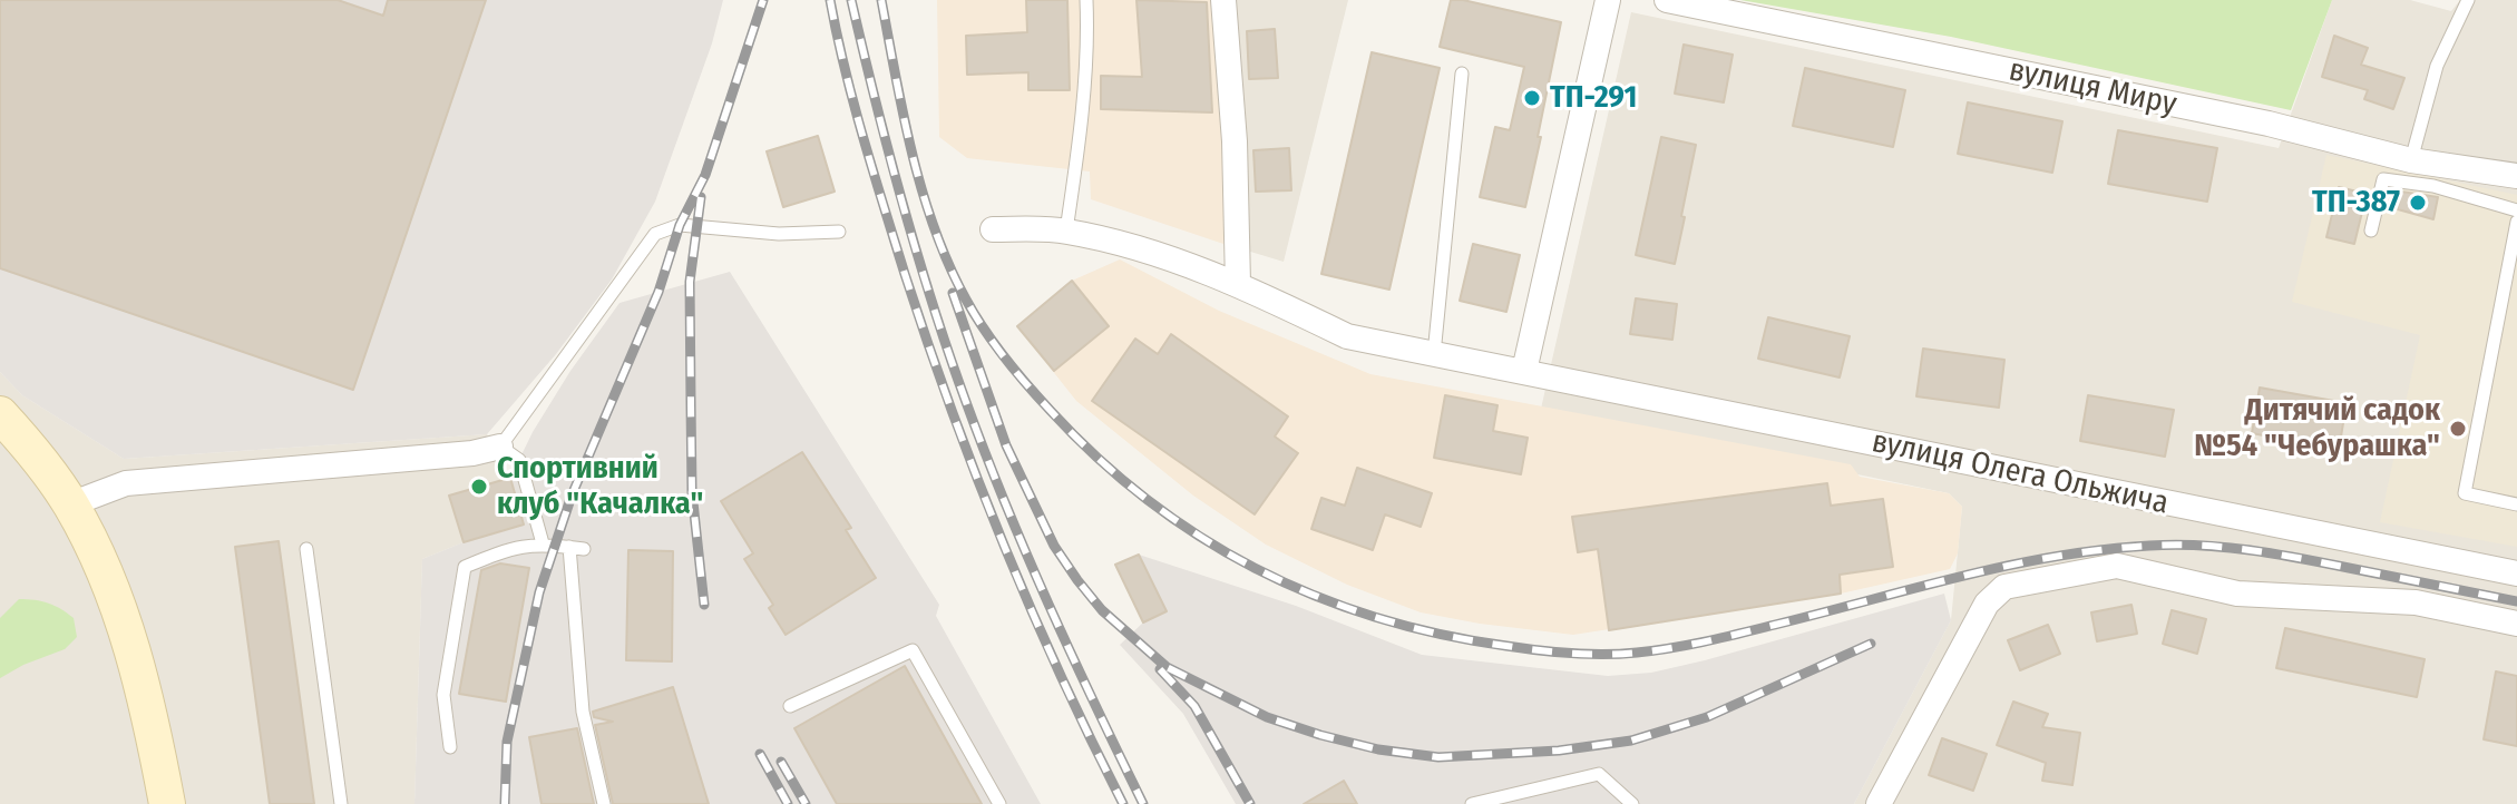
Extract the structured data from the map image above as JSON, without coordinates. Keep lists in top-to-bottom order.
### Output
{
  "streets": {
    "street": ["вулиця Миру", "вулиця Олега Ольжича"]
  },
  "places": [
    "ТП-291",
    "ТП-387",
    "Дитячий садок №54 \"Чебурашка\"",
    "Спортивний клуб \"Качалка\""
  ]
}
